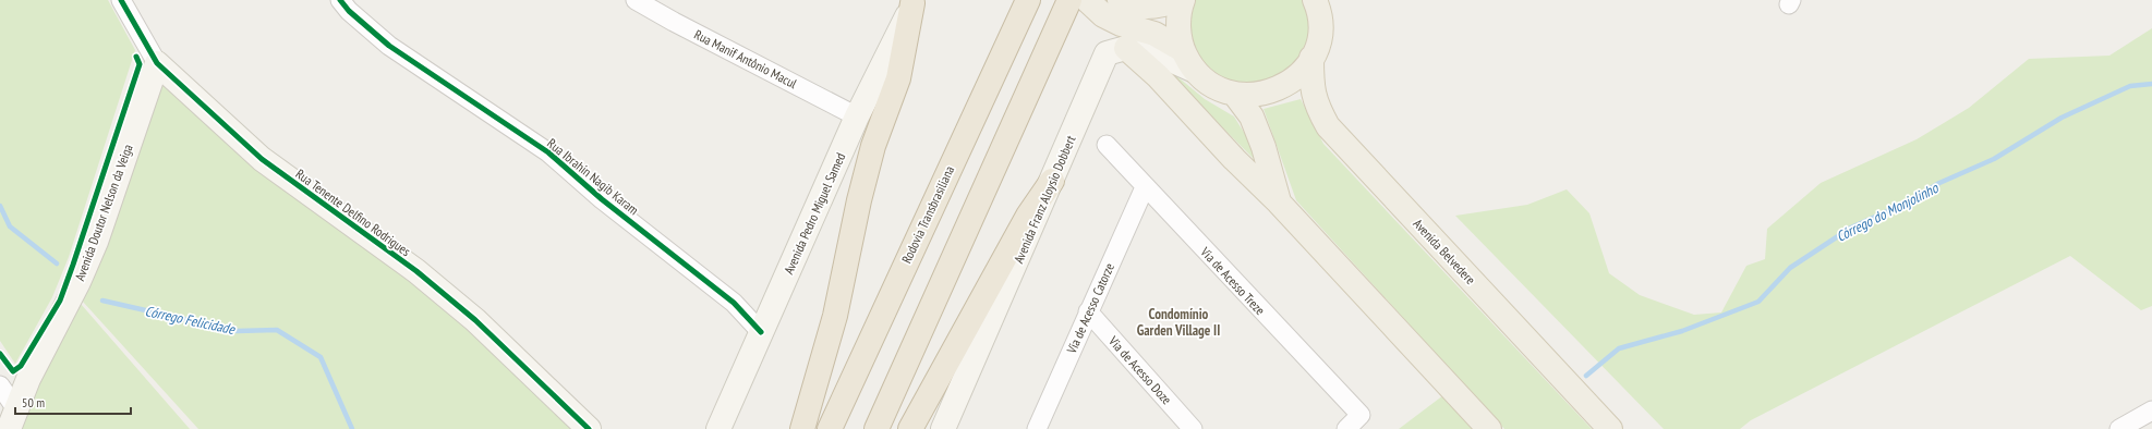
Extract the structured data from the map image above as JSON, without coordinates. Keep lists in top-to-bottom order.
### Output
{
  "streets": {
    "highway": ["Rodovia Transbrasiliana"],
    "main road": [
      "Avenida Franz Aloysio Dobbert",
      "Avenida Doutor Nelson da Veiga",
      "Rua Tenente Delfino Rodrigues",
      "Avenida Pedro Miguel Samed",
      "Avenida Belvedere"
    ],
    "street": [
      "Rua Manif Antônio Macul",
      "Rua Ibrahin Nagib Karam",
      "Via de Acesso Treze",
      "Via de Acesso Catorze",
      "Via de Acesso Doze"
    ]
  },
  "crossings": [
    ["Rua Manif Antônio Macul", "Avenida Pedro Miguel Samed"],
    ["Rua Ibrahin Nagib Karam", "Avenida Pedro Miguel Samed"],
    ["Avenida Doutor Nelson da Veiga", "Rua Tenente Delfino Rodrigues"],
    ["Via de Acesso Treze", "Via de Acesso Catorze"],
    ["Via de Acesso Catorze", "Via de Acesso Doze"]
  ],
  "districts": ["Condomínio Garden Village II"],
  "water": ["Córrego do Monjolinho", "Córrego Felicidade"],
  "scale_bar": "50 m"
}
